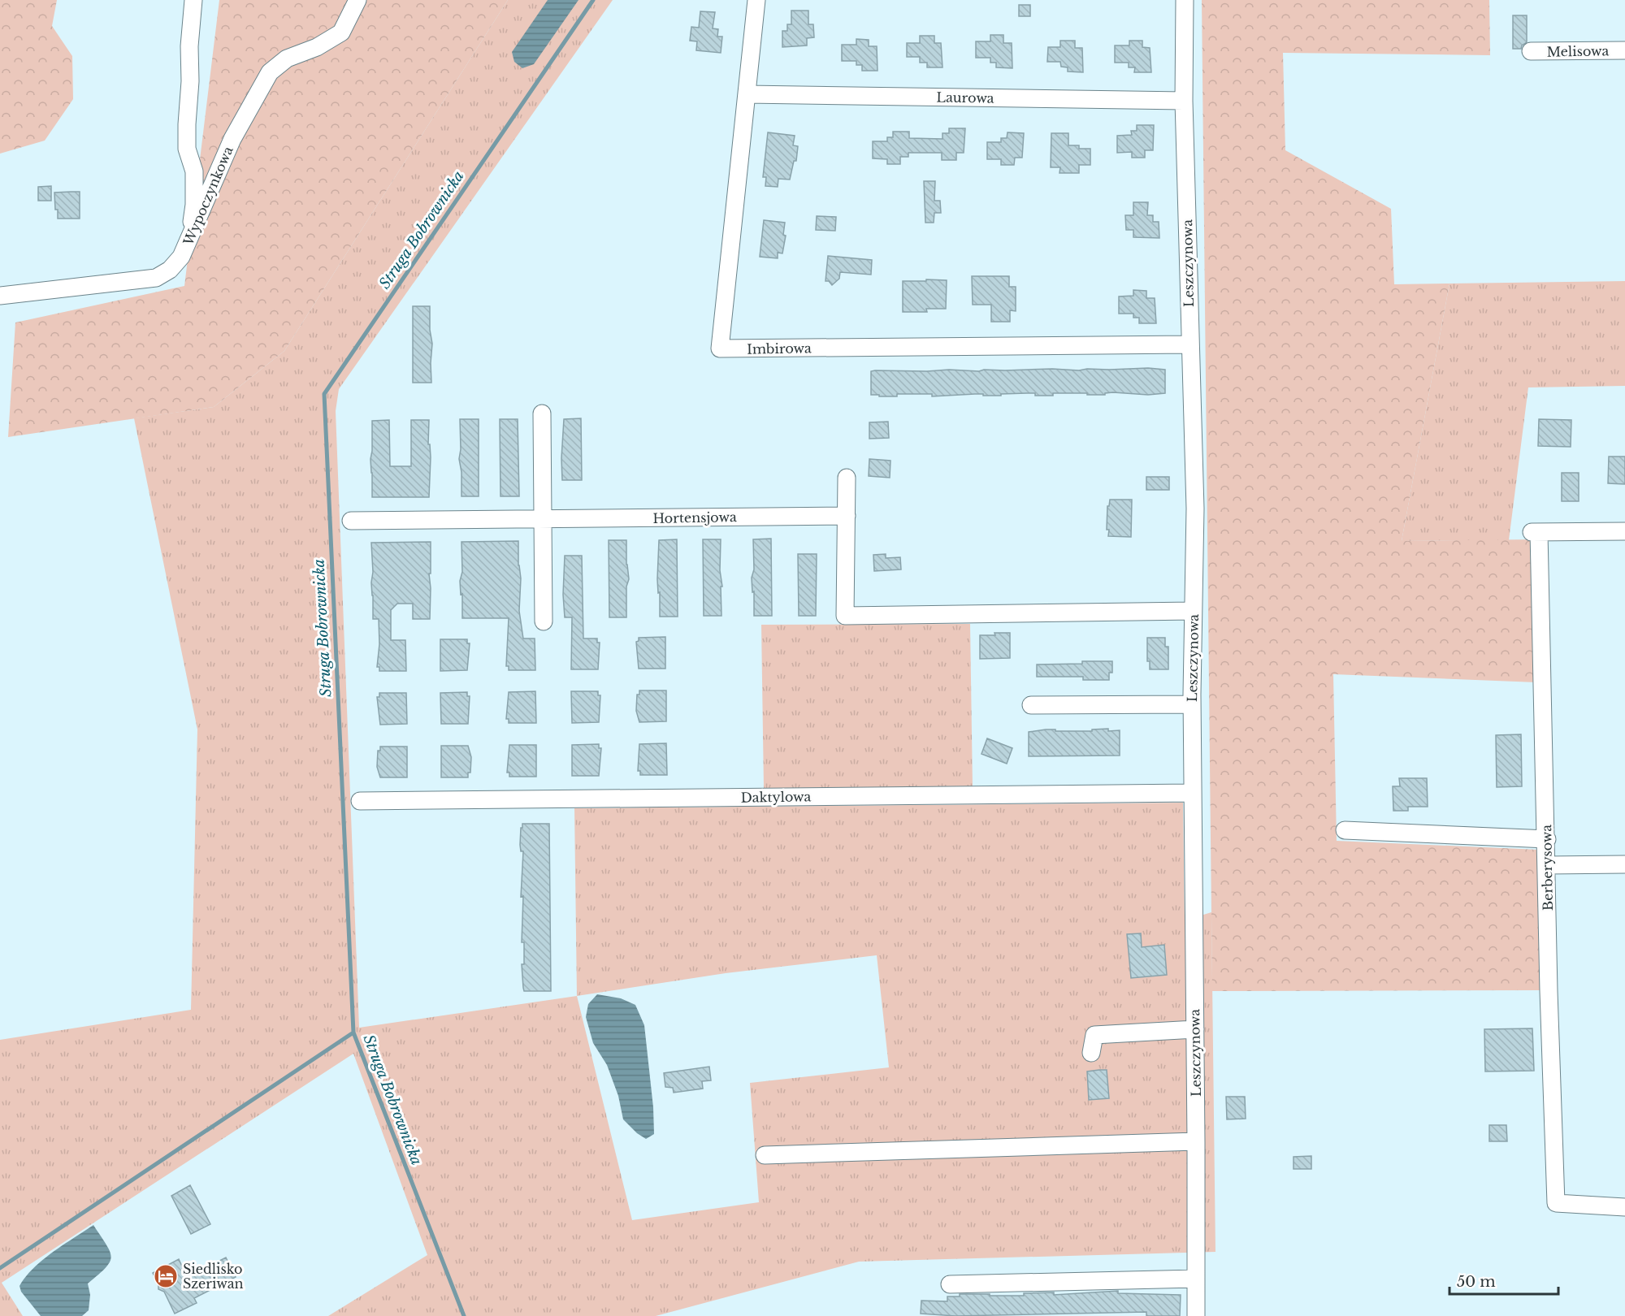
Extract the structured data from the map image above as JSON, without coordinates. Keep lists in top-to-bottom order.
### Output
{
  "streets": {
    "street": [
      "Melisowa",
      "Laurowa",
      "Wypoczynkowa",
      "Leszczynowa",
      "Imbirowa",
      "Hortensjowa",
      "Daktylowa",
      "Berberysowa"
    ]
  },
  "crossings": [
    ["Laurowa", "Leszczynowa"],
    ["Laurowa", "Imbirowa"],
    ["Leszczynowa", "Imbirowa"],
    ["Leszczynowa", "Daktylowa"]
  ],
  "water": ["Struga Bobrownicka"],
  "places": {
    "hotel": ["Siedlisko Szeriwan"]
  },
  "scale_bar": "50 m"
}
